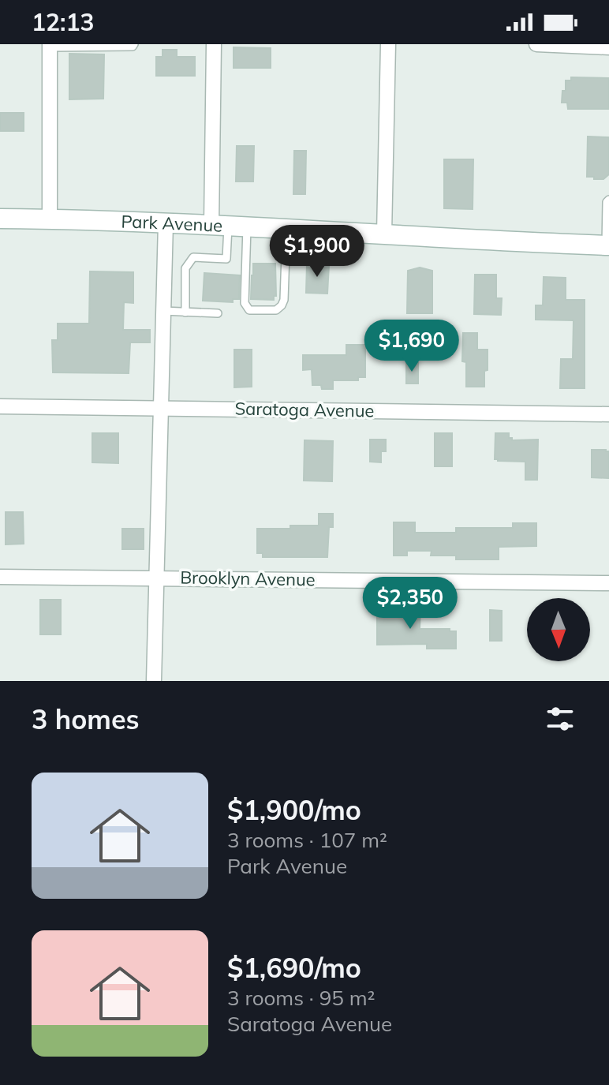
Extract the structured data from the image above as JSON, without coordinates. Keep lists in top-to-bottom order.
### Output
{
  "streets": {
    "main road": ["Park Avenue"],
    "street": ["Saratoga Avenue", "Brooklyn Avenue"]
  },
  "north": "bottom",
  "page": {
    "status": "12:13",
    "price": ["$1,900", "$1,690", "$2,350"],
    "heading": "3 homes",
    "list": [
      {
        "name": "$1,900/mo",
        "note": "3 rooms · 107 m² · Park Avenue"
      },
      {
        "name": "$1,690/mo",
        "note": "3 rooms · 95 m² · Saratoga Avenue"
      }
    ]
  }
}
